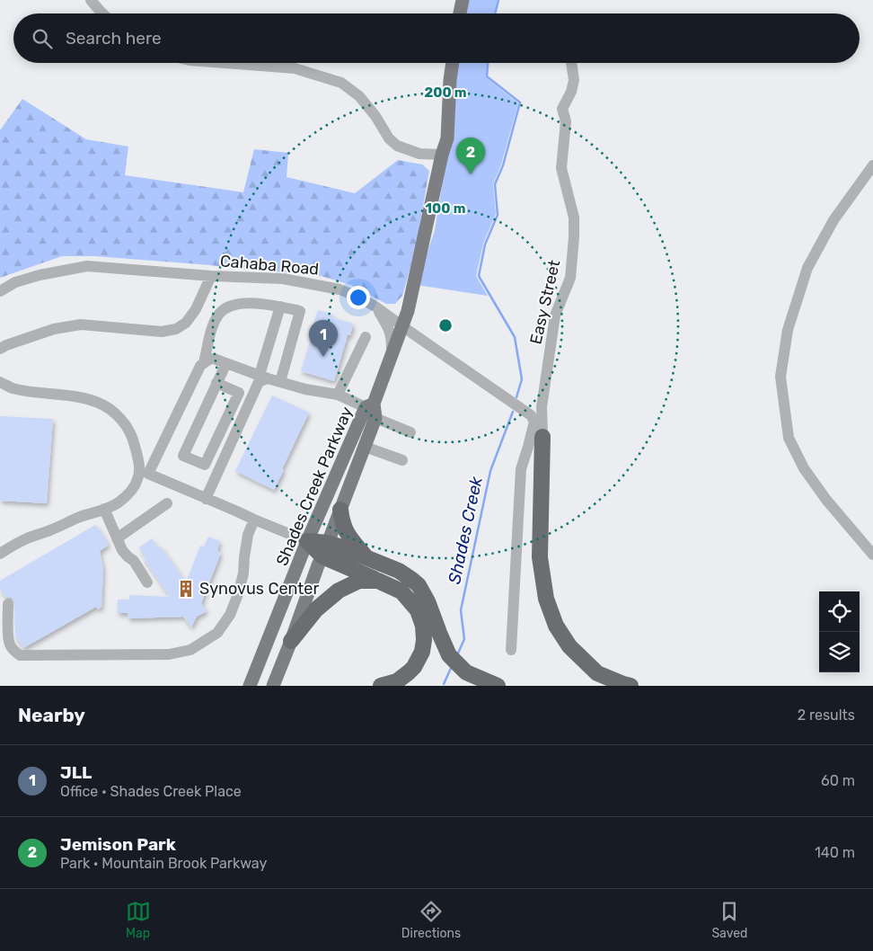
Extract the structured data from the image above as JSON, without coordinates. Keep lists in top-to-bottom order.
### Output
{
  "streets": {
    "main road": ["Shades Creek Parkway"],
    "street": ["Cahaba Road", "Easy Street"]
  },
  "crossings": [
    ["Cahaba Road", "Easy Street"],
    ["Cahaba Road", "Shades Creek Parkway"]
  ],
  "water": ["Shades Creek"],
  "places": {
    "building": ["Synovus Center"]
  },
  "page": {
    "search": "Search here",
    "pins": ["2", "1"],
    "heading": ["Nearby", "2 results"],
    "list": [
      {
        "mark": "1",
        "name": "JLL",
        "note": "Office · Shades Creek Place",
        "value": "60 m"
      },
      {
        "mark": "2",
        "name": "Jemison Park",
        "note": "Park · Mountain Brook Parkway",
        "value": "140 m"
      }
    ],
    "nav": ["Map", "Directions", "Saved"]
  },
  "rings": ["200 m", "100 m"]
}
